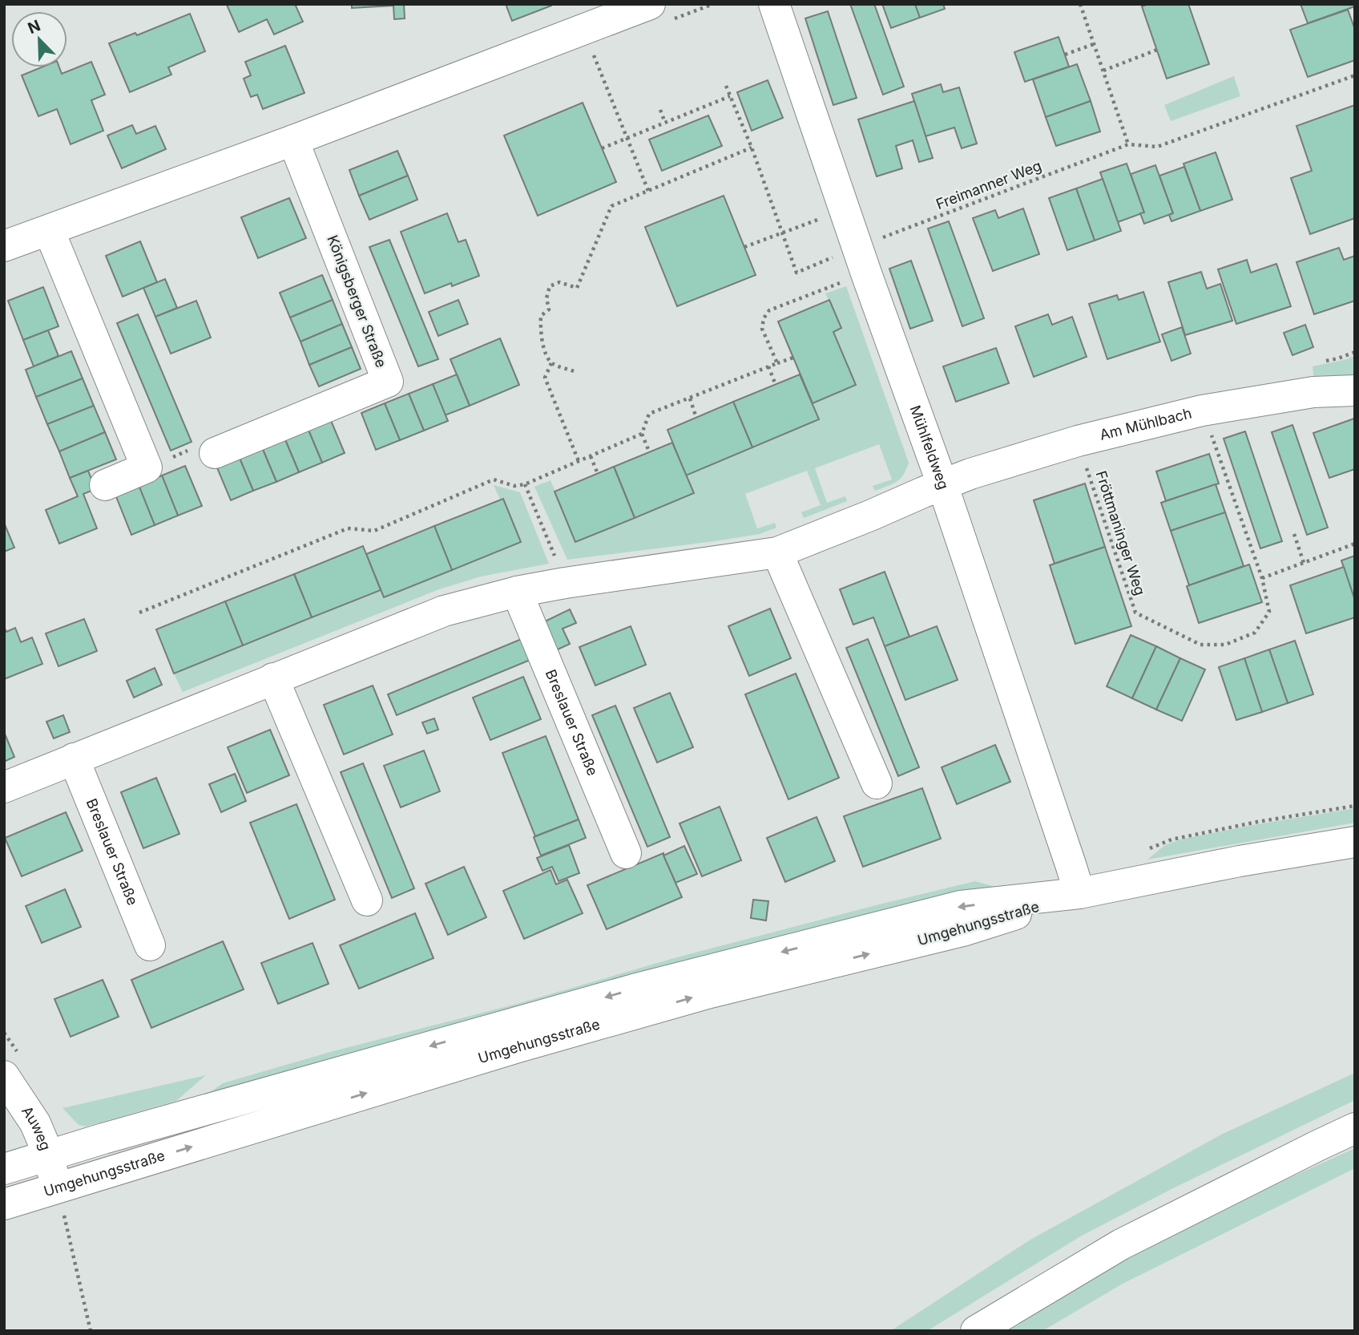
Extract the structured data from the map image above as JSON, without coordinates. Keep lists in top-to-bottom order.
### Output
{
  "streets": {
    "street": [
      "Königsberger Straße",
      "Am Mühlbach",
      "Mühlfeldweg",
      "Breslauer Straße",
      "Umgehungsstraße",
      "Auweg"
    ],
    "path": ["Freimanner Weg", "Fröttmaninger Weg"]
  },
  "crossings": [
    ["Freimanner Weg", "Mühlfeldweg"],
    ["Am Mühlbach", "Mühlfeldweg"],
    ["Am Mühlbach", "Fröttmaninger Weg"],
    ["Mühlfeldweg", "Umgehungsstraße"],
    ["Umgehungsstraße", "Auweg"]
  ],
  "north": "top left"
}
